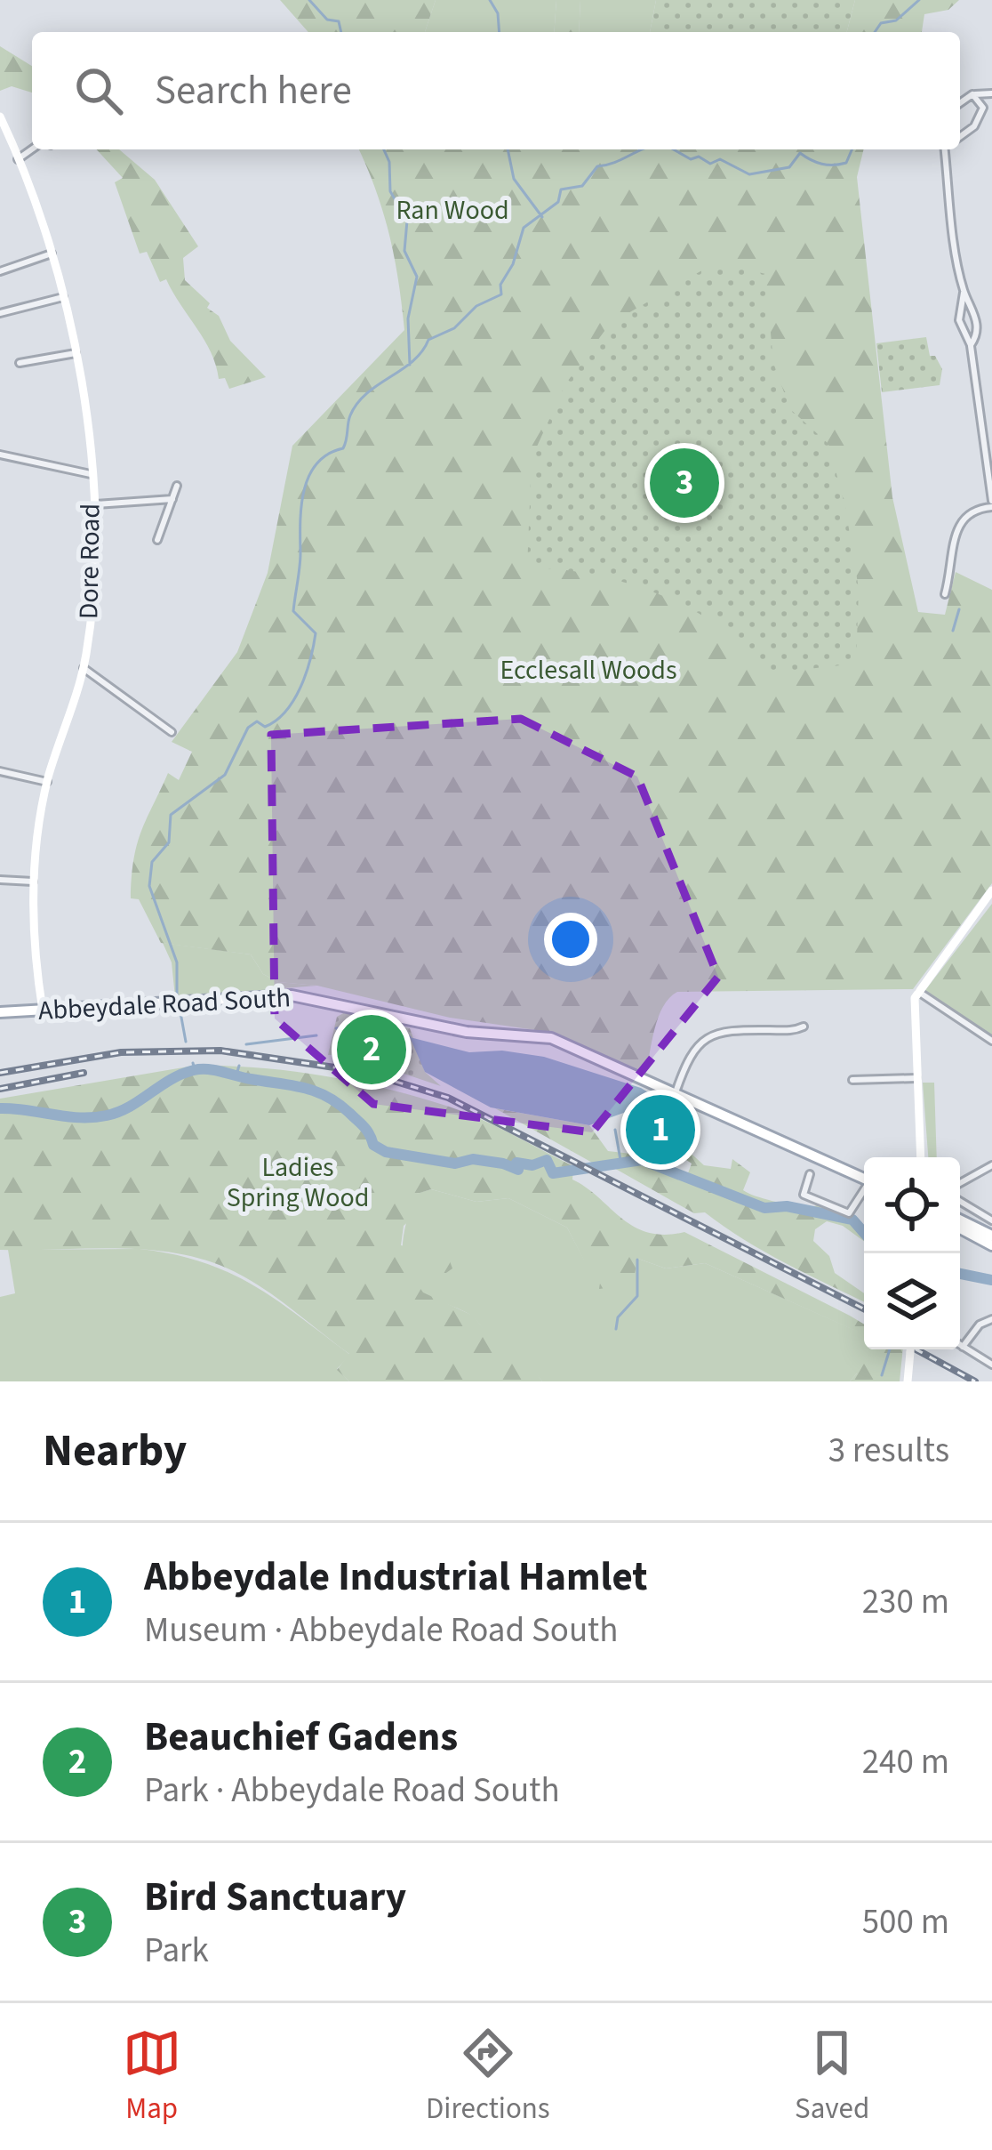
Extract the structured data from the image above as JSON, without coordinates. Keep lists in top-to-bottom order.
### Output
{
  "streets": {
    "main road": ["Abbeydale Road South"],
    "street": ["Dore Road"]
  },
  "crossings": [
    ["Dore Road", "Abbeydale Road South"]
  ],
  "parks": ["Ran Wood", "Ecclesall Woods", "Ladies Spring Wood"],
  "page": {
    "search": "Search here",
    "pins": ["3", "2", "1"],
    "heading": ["Nearby", "3 results"],
    "list": [
      {
        "mark": "1",
        "name": "Abbeydale Industrial Hamlet",
        "note": "Museum · Abbeydale Road South",
        "value": "230 m"
      },
      {
        "mark": "2",
        "name": "Beauchief Gadens",
        "note": "Park · Abbeydale Road South",
        "value": "240 m"
      },
      {
        "mark": "3",
        "name": "Bird Sanctuary",
        "note": "Park",
        "value": "500 m"
      }
    ],
    "nav": ["Map", "Directions", "Saved"]
  }
}
